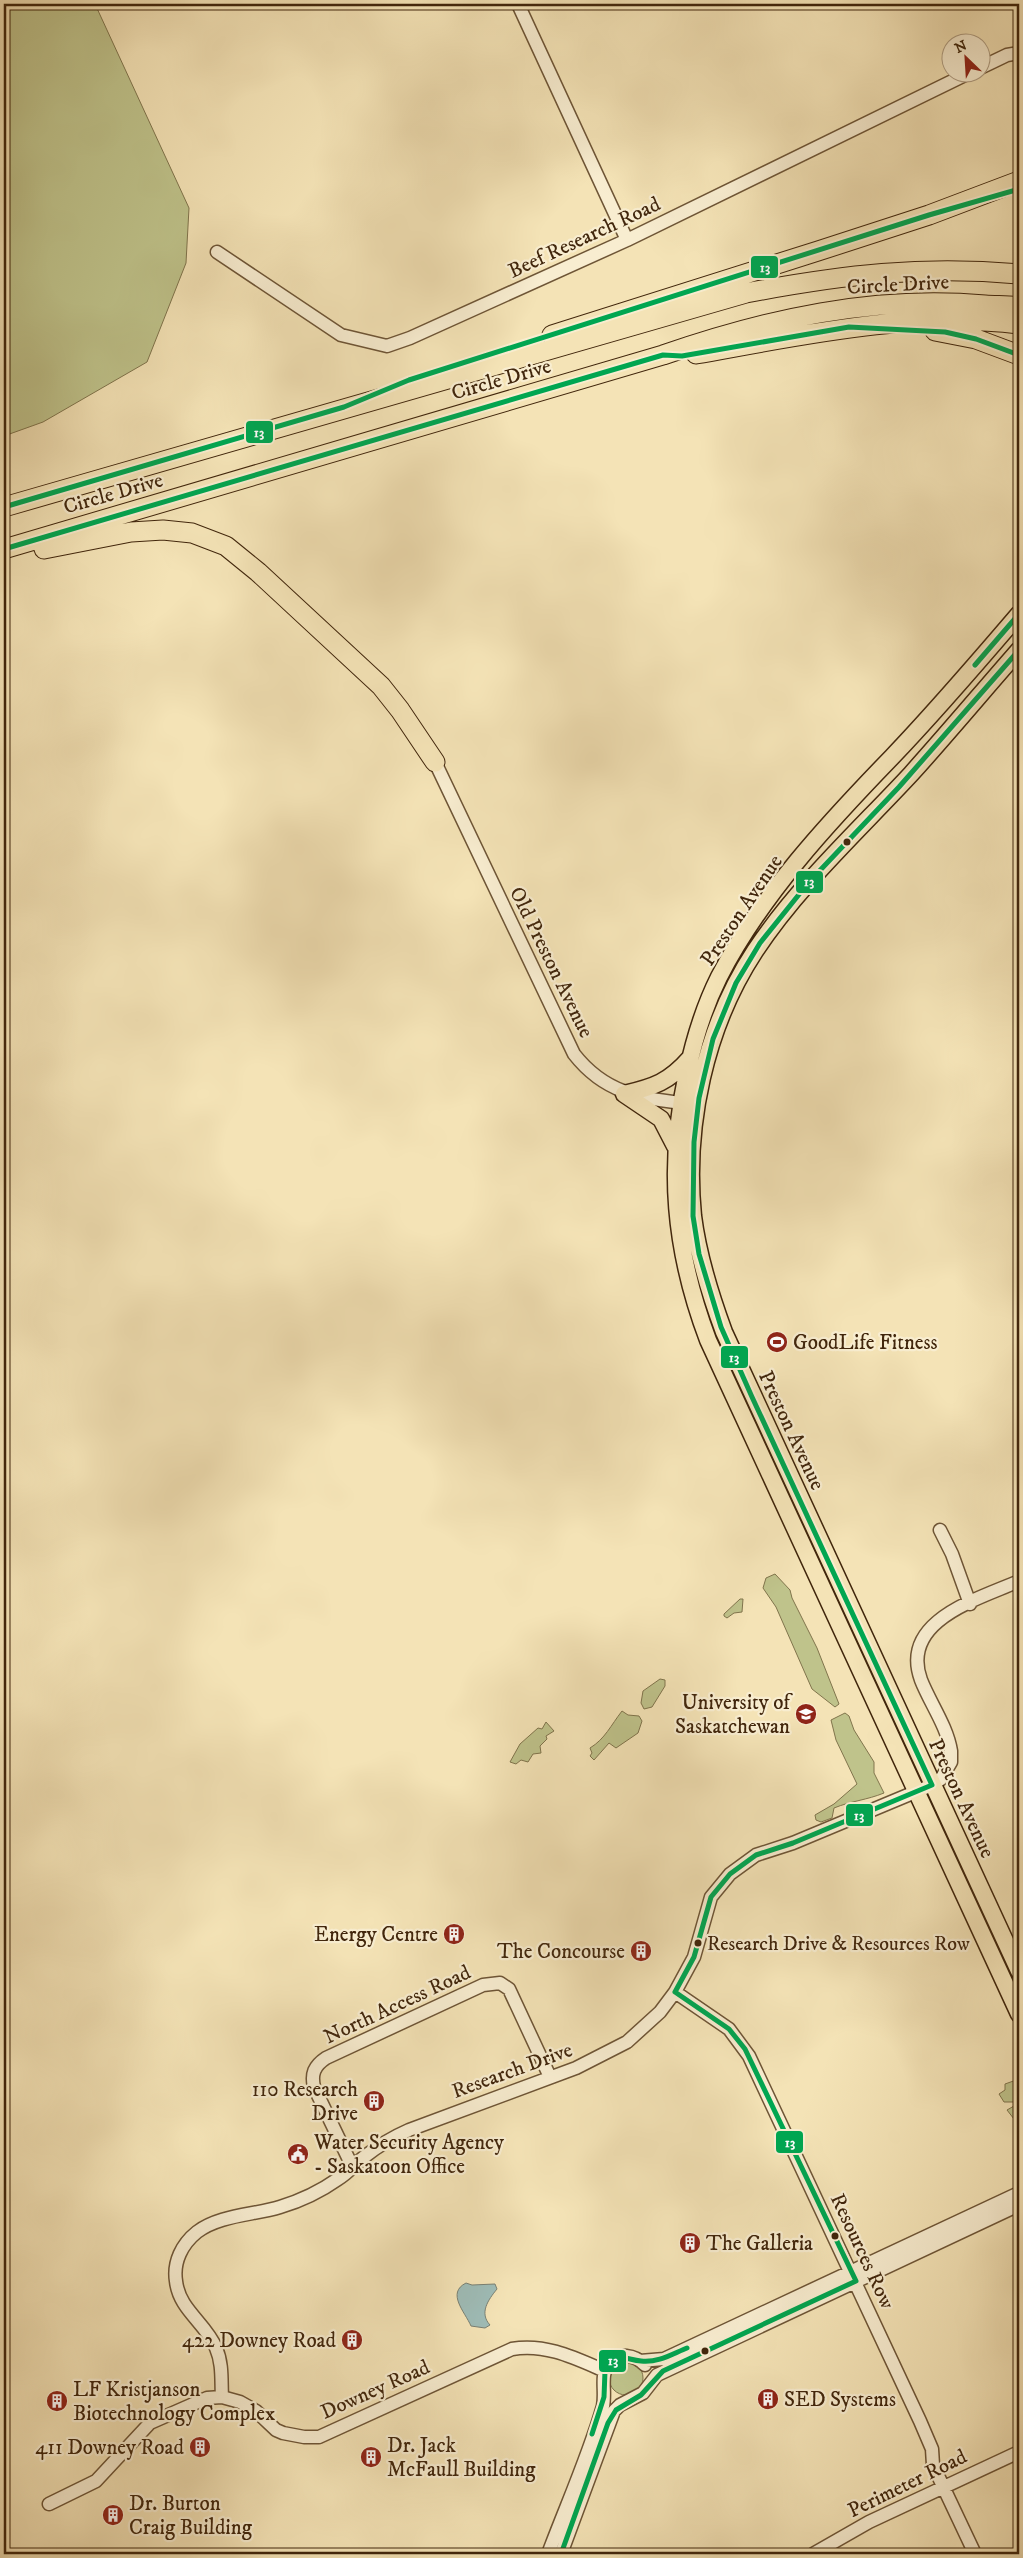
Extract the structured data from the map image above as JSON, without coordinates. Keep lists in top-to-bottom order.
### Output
{
  "streets": {
    "highway": ["Circle Drive"],
    "main road": ["Preston Avenue"],
    "street": [
      "Beef Research Road",
      "Old Preston Avenue",
      "North Access Road",
      "Research Drive",
      "Resources Row",
      "Downey Road",
      "Perimeter Road"
    ]
  },
  "crossings": [
    ["Preston Avenue", "Old Preston Avenue"],
    ["Preston Avenue", "Research Drive"],
    ["North Access Road", "Research Drive"],
    ["Research Drive", "Resources Row"],
    ["Research Drive", "Downey Road"],
    ["Resources Row", "Perimeter Road"]
  ],
  "places": {
    "sports": ["GoodLife Fitness"],
    "school or university": ["University of Saskatchewan"],
    "building": [
      "Energy Centre",
      "The Concourse",
      "110 Research Drive",
      "The Galleria",
      "422 Downey Road",
      "SED Systems",
      "LF Kristjanson Biotechnology Complex",
      "411 Downey Road",
      "Dr. Jack McFaull Building",
      "Dr. Burton Craig Building"
    ],
    "other": ["Research Drive & Resources Row"],
    "public building": ["Water Security Agency - Saskatoon Office"]
  },
  "lines": ["transit line 13"],
  "north": "top left"
}
